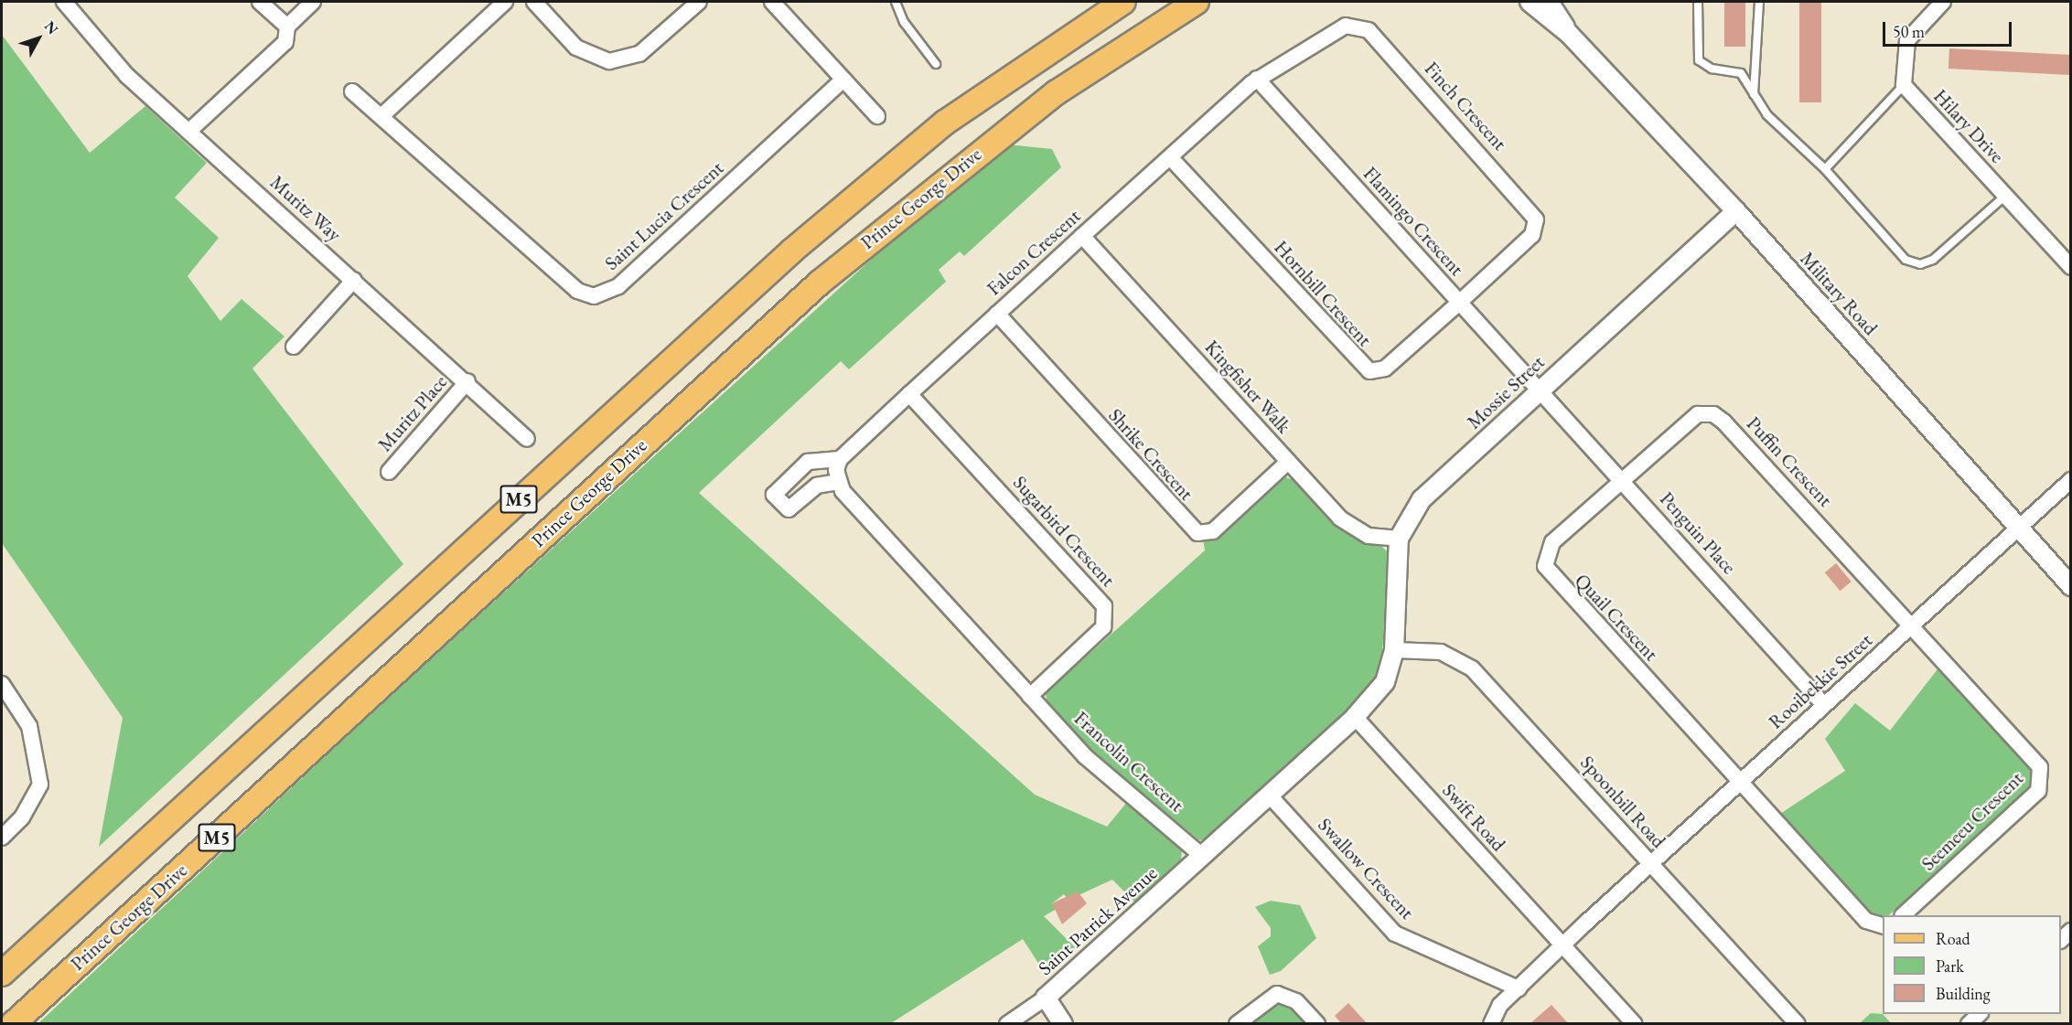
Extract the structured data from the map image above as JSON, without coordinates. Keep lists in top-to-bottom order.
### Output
{
  "streets": {
    "main road": ["Prince George Drive", "M5"],
    "street": [
      "Finch Crescent",
      "Hilary Drive",
      "Muritz Way",
      "Saint Lucia Crescent",
      "Flamingo Crescent",
      "Falcon Crescent",
      "Hornbill Crescent",
      "Military Road",
      "Kingfisher Walk",
      "Mossie Street",
      "Muritz Place",
      "Shrike Crescent",
      "Puffin Crescent",
      "Sugarbird Crescent",
      "Penguin Place",
      "Quail Crescent",
      "Rooibekkie Street",
      "Francolin Crescent",
      "Spoonbill Road",
      "Swift Road",
      "Seemeeu Crescent",
      "Swallow Crescent",
      "Saint Patrick Avenue"
    ]
  },
  "crossings": [
    ["Finch Crescent", "Flamingo Crescent"],
    ["Finch Crescent", "Falcon Crescent"],
    ["Finch Crescent", "Hornbill Crescent"],
    ["Muritz Way", "Muritz Place"],
    ["Flamingo Crescent", "Falcon Crescent"],
    ["Flamingo Crescent", "Hornbill Crescent"],
    ["Flamingo Crescent", "Mossie Street"],
    ["Flamingo Crescent", "Penguin Place"],
    ["Falcon Crescent", "Hornbill Crescent"],
    ["Falcon Crescent", "Kingfisher Walk"],
    ["Falcon Crescent", "Shrike Crescent"],
    ["Falcon Crescent", "Sugarbird Crescent"],
    ["Military Road", "Mossie Street"],
    ["Military Road", "Rooibekkie Street"],
    ["Kingfisher Walk", "Mossie Street"],
    ["Kingfisher Walk", "Shrike Crescent"],
    ["Mossie Street", "Penguin Place"],
    ["Mossie Street", "Spoonbill Road"],
    ["Puffin Crescent", "Penguin Place"],
    ["Puffin Crescent", "Quail Crescent"],
    ["Puffin Crescent", "Rooibekkie Street"],
    ["Puffin Crescent", "Seemeeu Crescent"],
    ["Sugarbird Crescent", "Francolin Crescent"],
    ["Penguin Place", "Quail Crescent"],
    ["Penguin Place", "Rooibekkie Street"],
    ["Quail Crescent", "Rooibekkie Street"],
    ["Rooibekkie Street", "Spoonbill Road"],
    ["Rooibekkie Street", "Seemeeu Crescent"],
    ["Francolin Crescent", "Saint Patrick Avenue"]
  ],
  "legend": ["Road", "Park", "Building"],
  "scale_bar": "50 m",
  "north": "top right"
}
